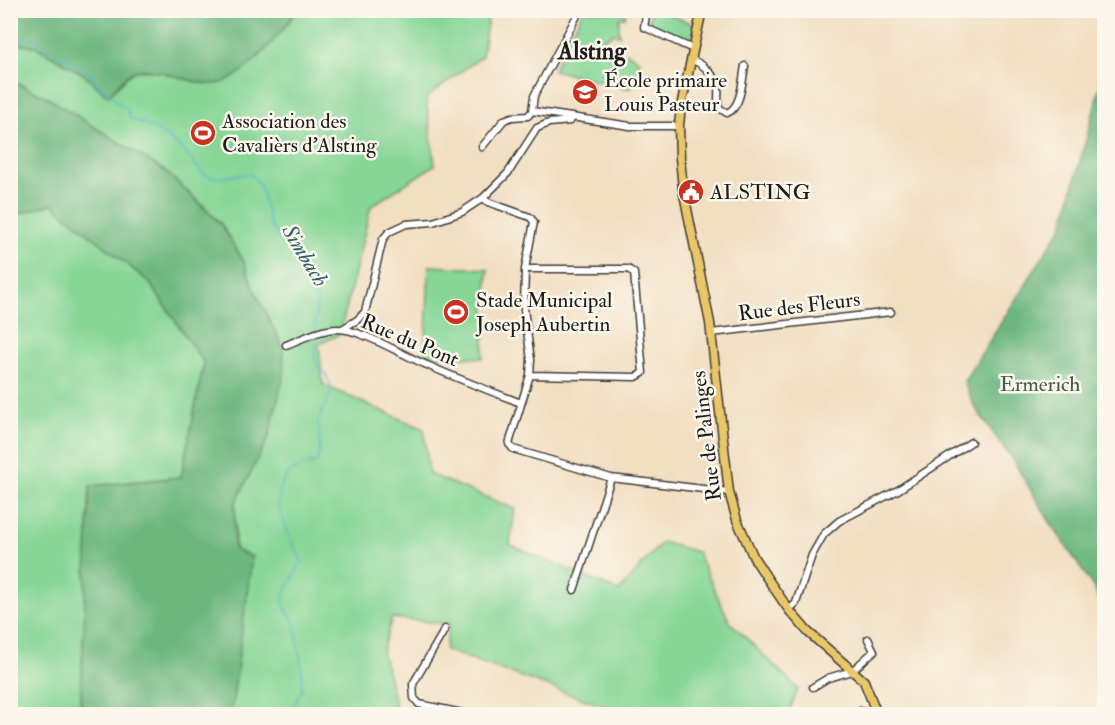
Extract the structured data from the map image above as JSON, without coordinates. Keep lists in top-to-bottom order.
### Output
{
  "streets": {
    "main road": ["Rue de Palinges"],
    "street": ["Rue des Fleurs", "Rue du Pont"]
  },
  "crossings": [
    ["Rue des Fleurs", "Rue de Palinges"]
  ],
  "districts": ["Alsting"],
  "water": ["Simbach"],
  "parks": ["Ermerich"],
  "places": {
    "school or university": ["École primaire Louis Pasteur"],
    "sports": ["Association des Cavalièrs d'Alsting", "Stade Municipal Joseph Aubertin"],
    "public building": ["ALSTING"]
  }
}
